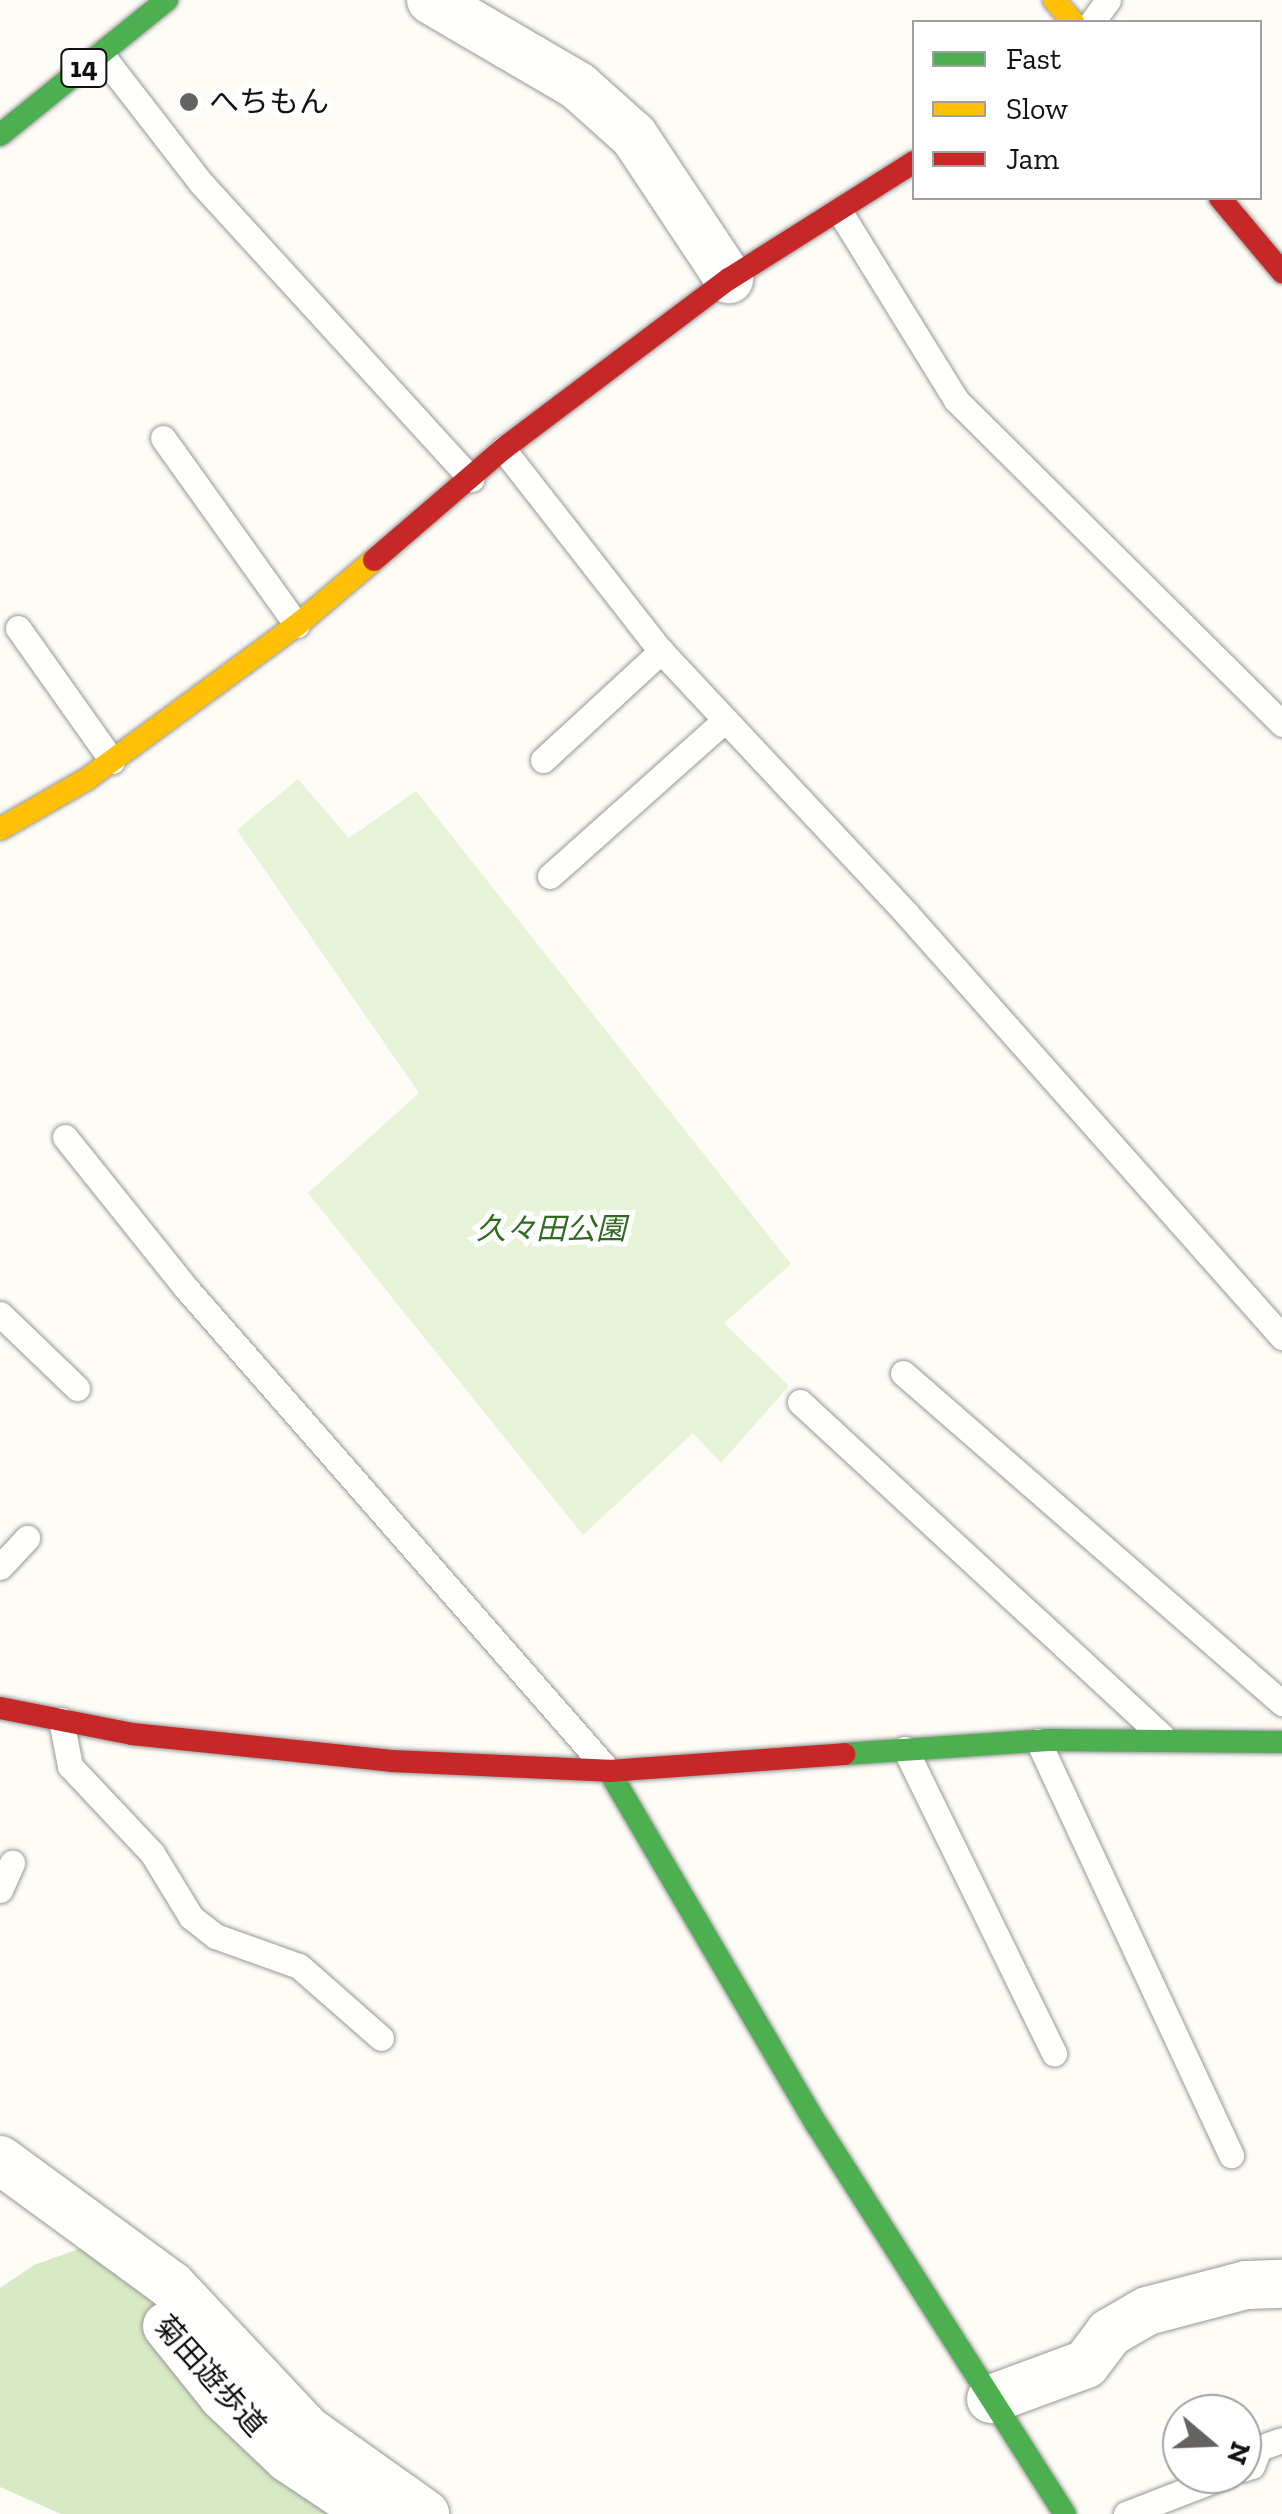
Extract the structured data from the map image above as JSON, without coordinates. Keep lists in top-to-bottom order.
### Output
{
  "streets": {
    "main road": ["14"],
    "street": ["菊田遊歩道"]
  },
  "parks": ["久々田公園"],
  "places": ["へちもん"],
  "legend": ["Fast", "Slow", "Jam"],
  "north": "right"
}
